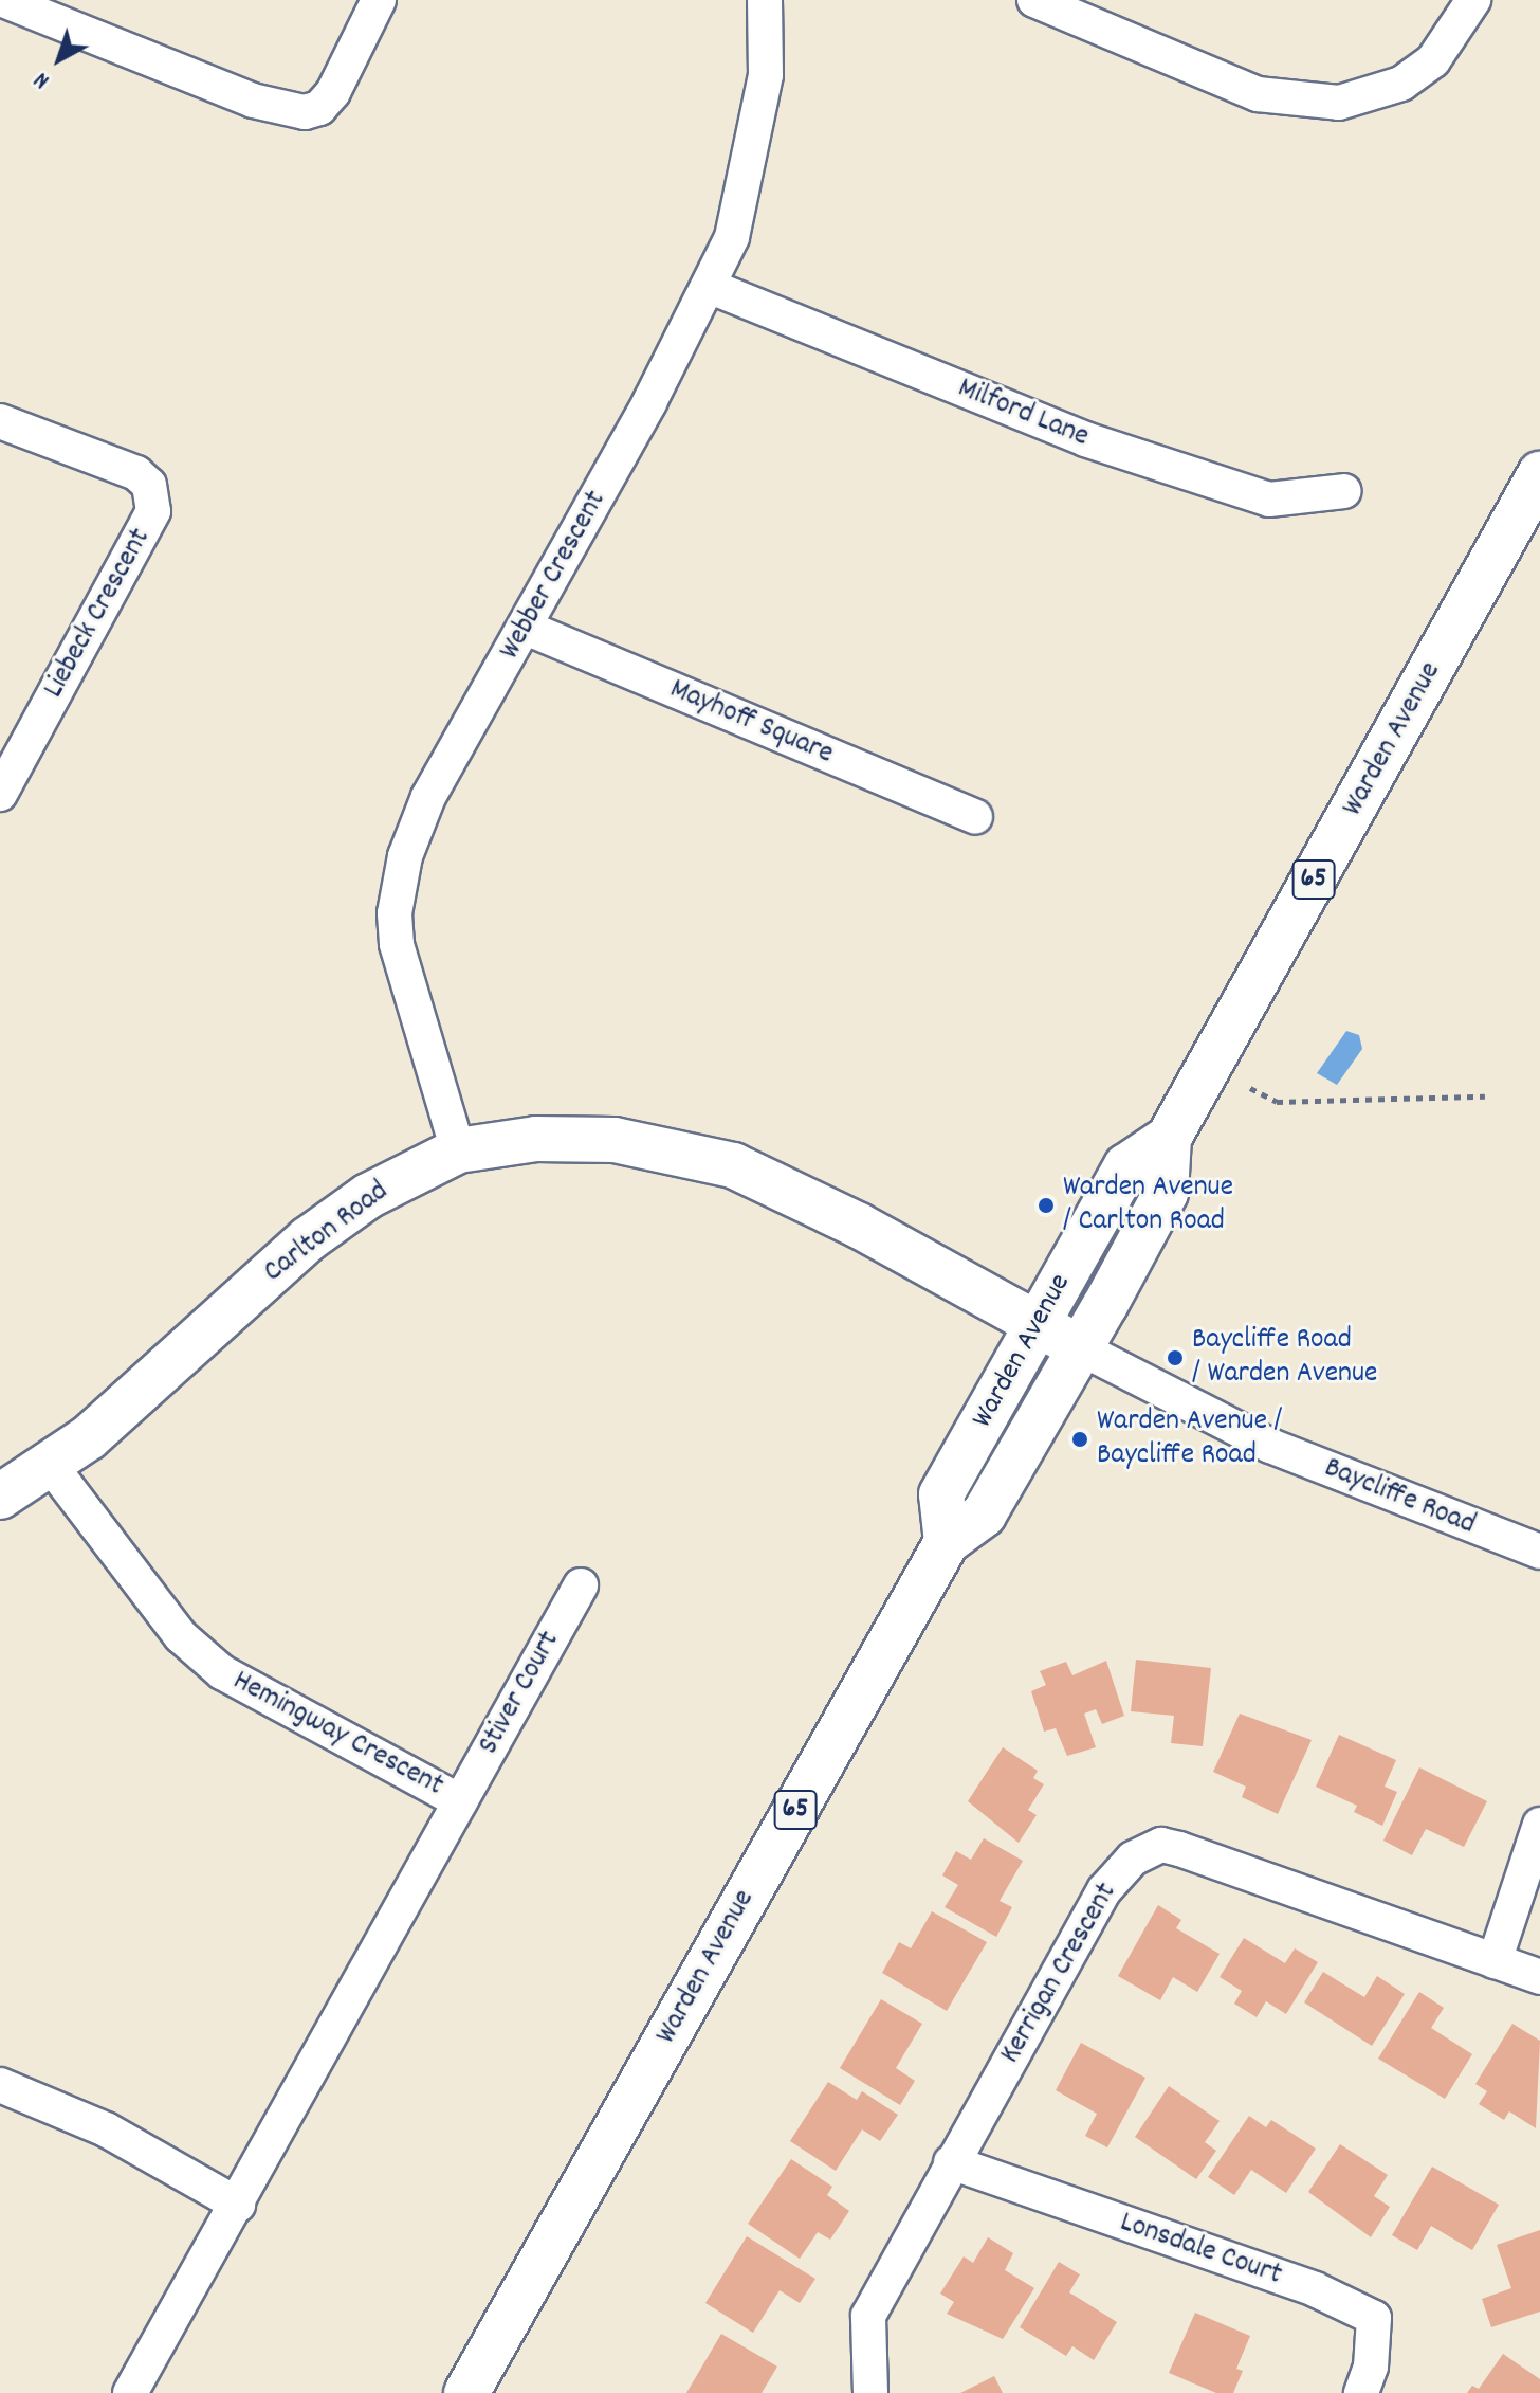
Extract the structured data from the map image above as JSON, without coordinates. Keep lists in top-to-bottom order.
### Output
{
  "streets": {
    "main road": ["Warden Avenue", "65", "Carlton Road"],
    "street": [
      "Milford Lane",
      "Webber Crescent",
      "Liebeck Crescent",
      "Mayhoff Square",
      "Baycliffe Road",
      "Stiver Court",
      "Hemingway Crescent",
      "Kerrigan Crescent",
      "Lonsdale Court"
    ]
  },
  "crossings": [
    ["Milford Lane", "Webber Crescent"],
    ["Webber Crescent", "Mayhoff Square"],
    ["Webber Crescent", "Carlton Road"],
    ["Warden Avenue", "Carlton Road"],
    ["Warden Avenue", "Baycliffe Road"],
    ["Carlton Road", "Baycliffe Road"],
    ["Carlton Road", "Hemingway Crescent"],
    ["Stiver Court", "Hemingway Crescent"],
    ["Kerrigan Crescent", "Lonsdale Court"]
  ],
  "places": ["Warden Avenue / Carlton Road", "Baycliffe Road / Warden Avenue", "Warden Avenue / Baycliffe Road"],
  "north": "bottom left"
}
